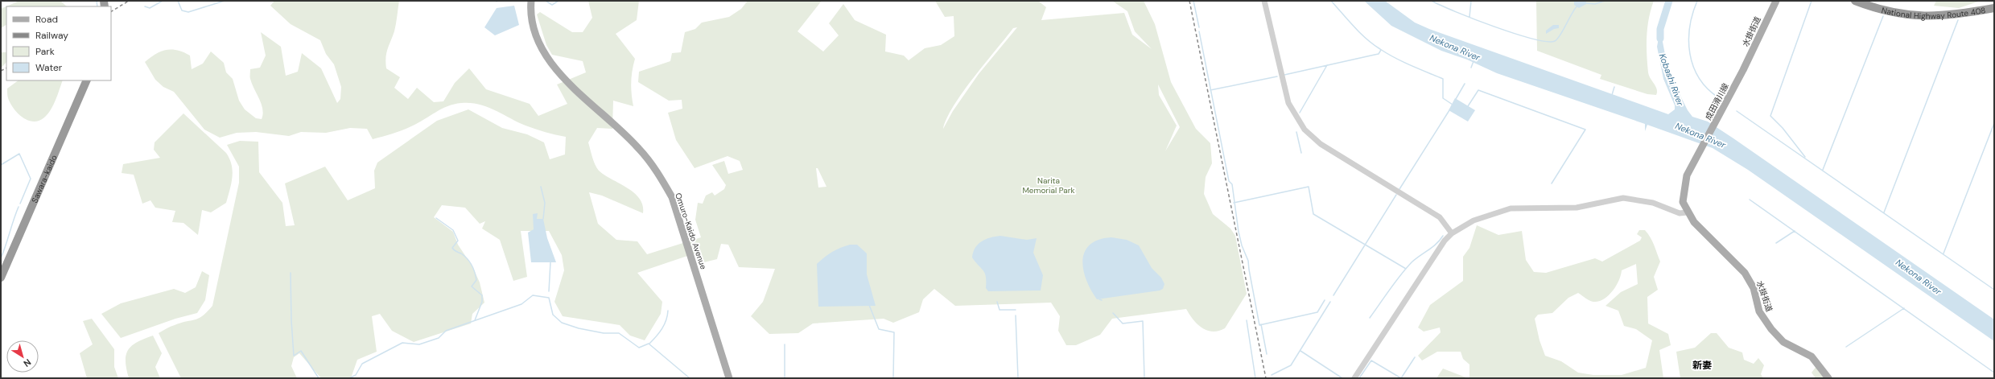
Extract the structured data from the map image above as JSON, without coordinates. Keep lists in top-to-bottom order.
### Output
{
  "streets": {
    "highway": ["National Highway Route 408", "Sawara-kaido"],
    "main road": ["水掛街道", "成田滑川線", "Omuro-Kaido Avenue"]
  },
  "crossings": [
    ["水掛街道", "成田滑川線"]
  ],
  "districts": ["新妻"],
  "water": ["Nekona River", "Kobashi River"],
  "parks": ["Narita Memorial Park"],
  "legend": [
    "Road",
    "Railway",
    "Park",
    "Water"
  ],
  "north": "bottom right"
}
